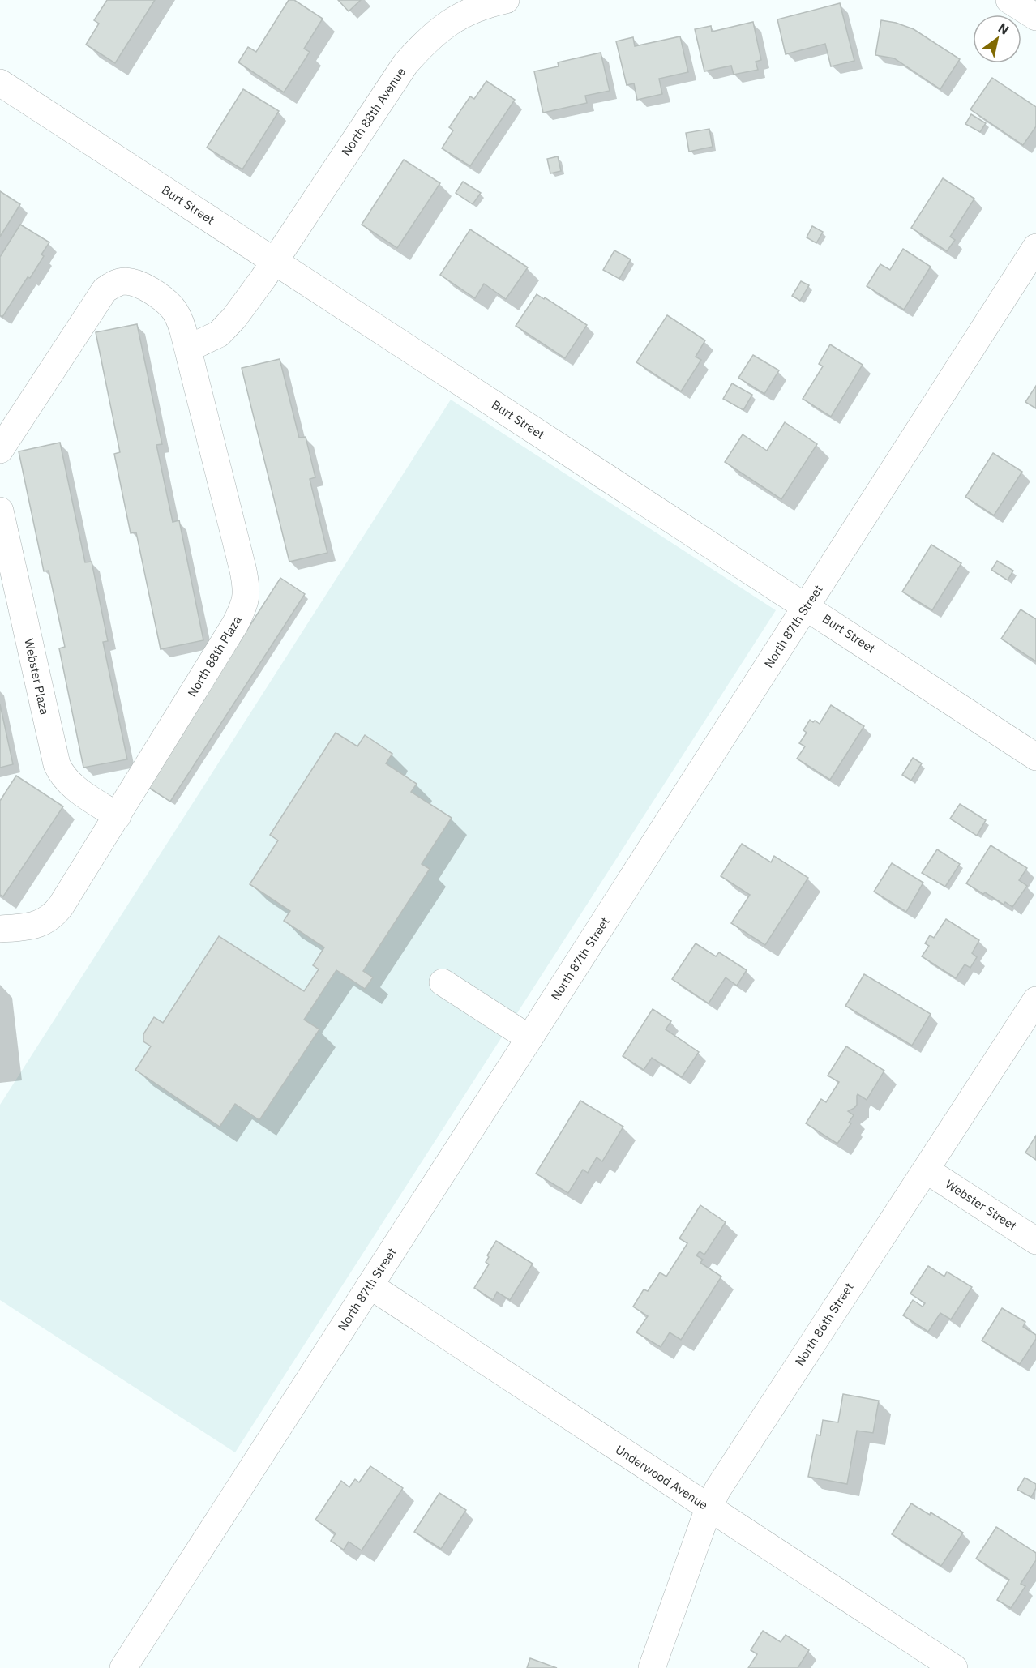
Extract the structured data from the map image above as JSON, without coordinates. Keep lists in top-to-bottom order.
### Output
{
  "streets": {
    "street": [
      "North 88th Avenue",
      "Burt Street",
      "North 87th Street",
      "North 88th Plaza",
      "Webster Plaza",
      "Webster Street",
      "North 86th Street",
      "Underwood Avenue"
    ]
  },
  "crossings": [
    ["North 88th Avenue", "Burt Street"],
    ["Burt Street", "North 87th Street"],
    ["North 87th Street", "Underwood Avenue"],
    ["North 88th Plaza", "Webster Plaza"],
    ["Webster Street", "North 86th Street"],
    ["North 86th Street", "Underwood Avenue"]
  ],
  "north": "top right"
}
